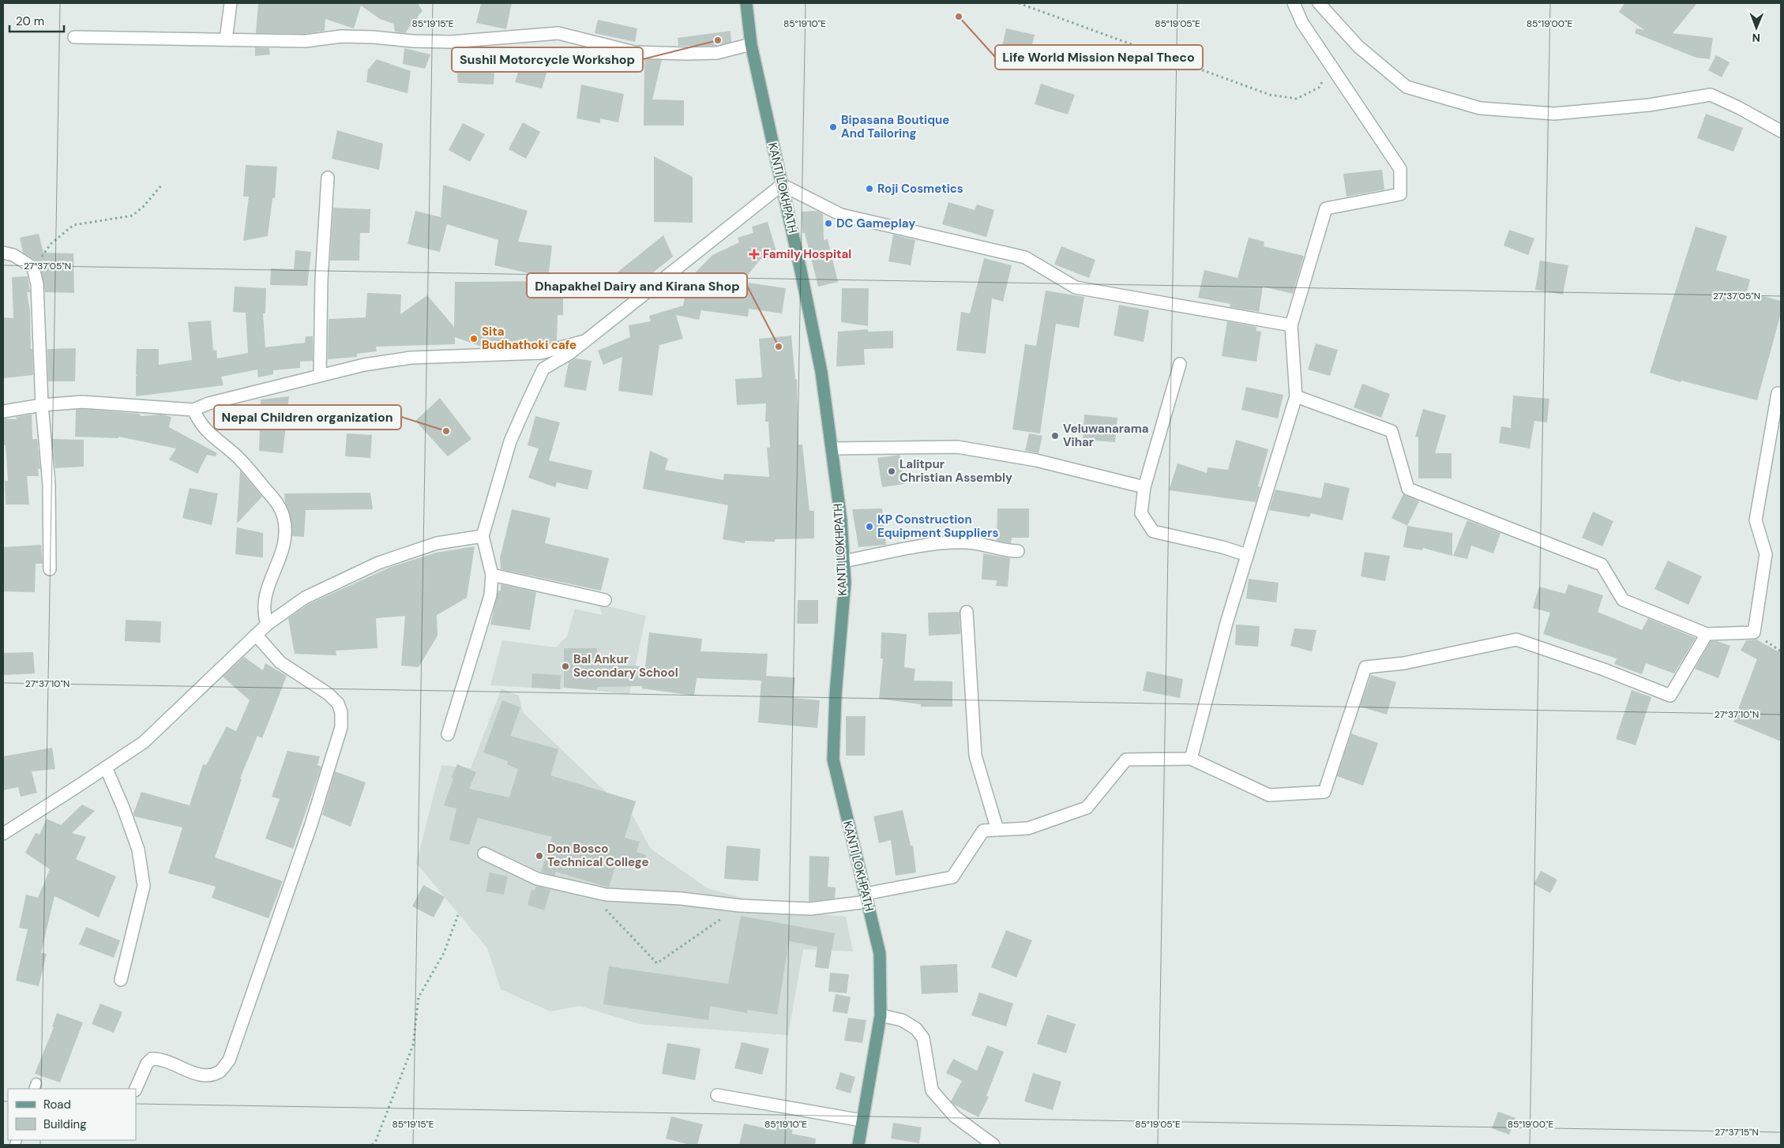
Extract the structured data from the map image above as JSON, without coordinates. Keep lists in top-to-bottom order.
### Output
{
  "streets": {
    "main road": ["KANTI LOKHPATH"]
  },
  "places": {
    "other": [
      "Life World Mission Nepal Theco",
      "Sushil Motorcycle Workshop",
      "Bipasana Boutique And Tailoring",
      "Roji Cosmetics",
      "DC Gameplay",
      "Sita Budhathoki cafe",
      "Dhapakhel Dairy and Kirana Shop",
      "Nepal Children organization",
      "Veluwanarama Vihar",
      "Lalitpur Christian Assembly",
      "KP Construction Equipment Suppliers",
      "Bal Ankur Secondary School",
      "Don Bosco Technical College"
    ],
    "health": ["Family Hospital"]
  },
  "legend": ["Road", "Building"],
  "scale_bar": "20 m",
  "north": "bottom",
  "coordinates": [
    "85°19'15\"E",
    "85°19'10\"E",
    "85°19'05\"E",
    "85°19'00\"E",
    "27°37'05\"N",
    "27°37'10\"N",
    "27°37'15\"N"
  ]
}
